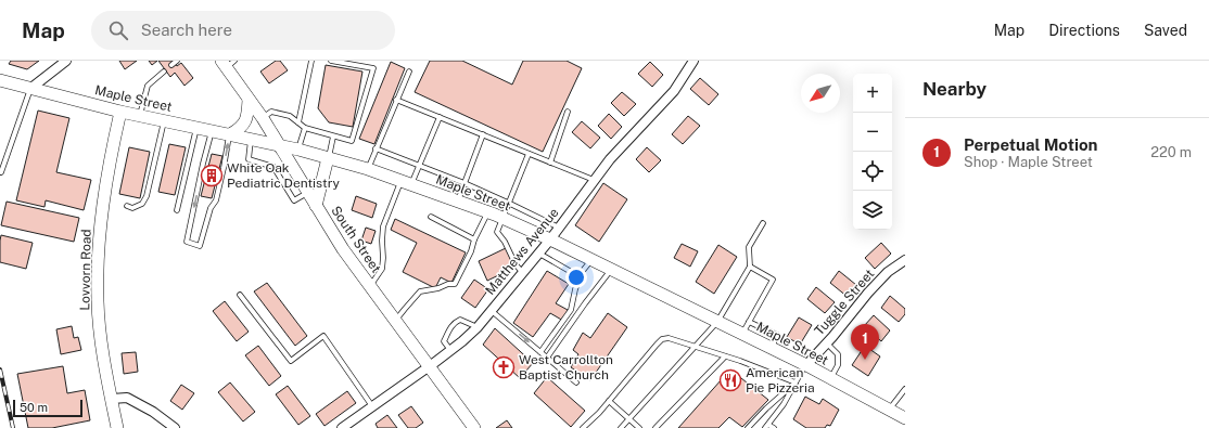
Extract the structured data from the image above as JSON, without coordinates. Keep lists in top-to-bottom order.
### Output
{
  "streets": {
    "main road": ["Maple Street", "South Street", "Lovvorn Road"],
    "street": ["Matthews Avenue", "Tuggle Street"]
  },
  "crossings": [
    ["Maple Street", "South Street"],
    ["Maple Street", "Matthews Avenue"],
    ["Maple Street", "Lovvorn Road"],
    ["Maple Street", "Tuggle Street"],
    ["South Street", "Matthews Avenue"]
  ],
  "places": {
    "building": ["White Oak Pediatric Dentistry"],
    "church": ["West Carrollton Baptist Church"],
    "restaurant": ["American Pie Pizzeria"]
  },
  "scale_bar": "50 m",
  "north": "bottom left",
  "page": {
    "header": "Map",
    "search": "Search here",
    "nav": ["Map", "Directions", "Saved"],
    "heading": "Nearby",
    "map_buttons": ["+", "−"],
    "list": [
      {
        "mark": "1",
        "name": "Perpetual Motion",
        "note": "Shop · Maple Street",
        "value": "220 m"
      }
    ],
    "pins": "1",
    "scale": "50 m"
  }
}
